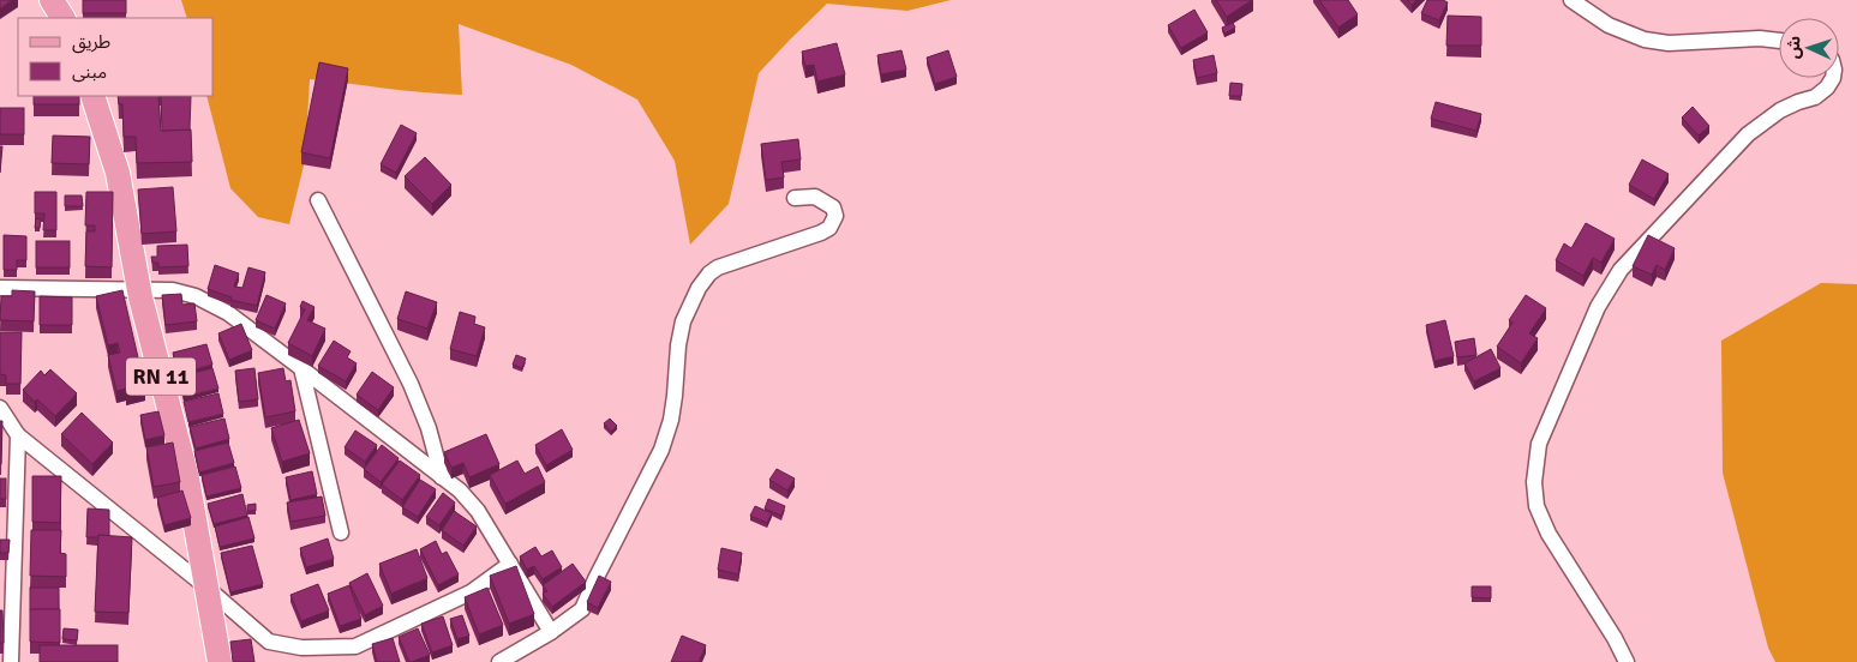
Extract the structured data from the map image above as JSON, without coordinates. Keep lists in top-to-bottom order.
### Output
{
  "streets": {
    "main road": ["RN 11"]
  },
  "legend": ["طريق", "مبنى"],
  "north": "left"
}
